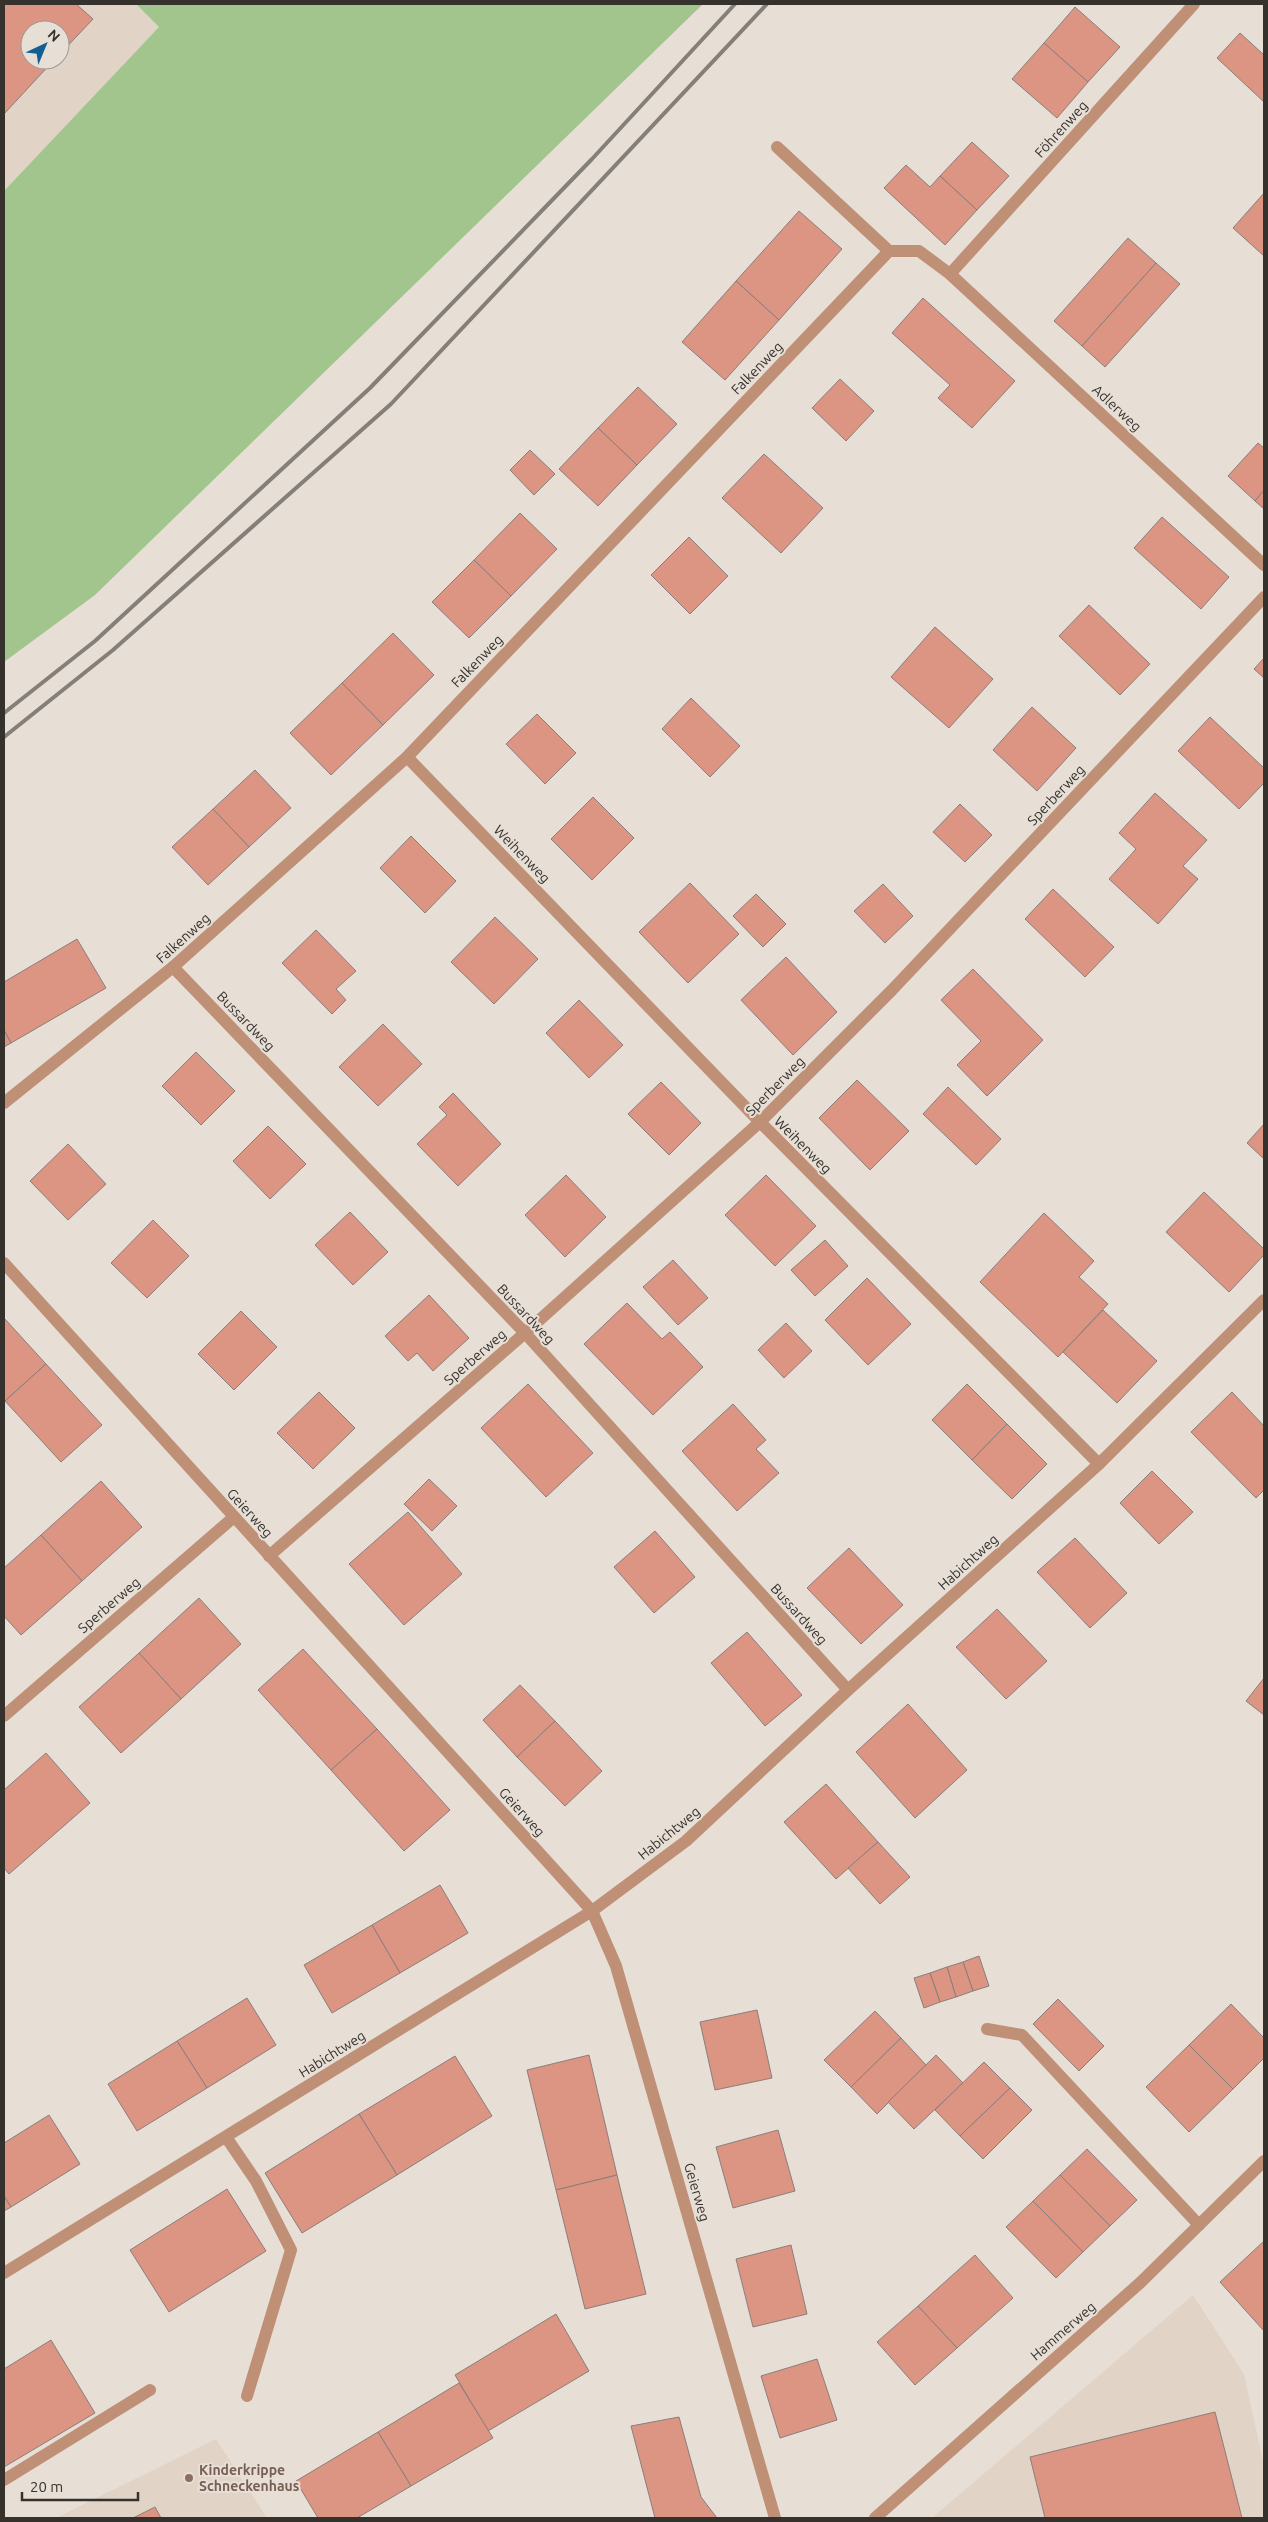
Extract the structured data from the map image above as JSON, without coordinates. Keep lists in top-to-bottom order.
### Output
{
  "streets": {
    "street": [
      "Föhrenweg",
      "Falkenweg",
      "Adlerweg",
      "Sperberweg",
      "Weihenweg",
      "Bussardweg",
      "Geierweg",
      "Habichtweg",
      "Hammerweg"
    ]
  },
  "crossings": [
    ["Föhrenweg", "Adlerweg"],
    ["Falkenweg", "Weihenweg"],
    ["Falkenweg", "Bussardweg"],
    ["Sperberweg", "Weihenweg"],
    ["Sperberweg", "Bussardweg"],
    ["Sperberweg", "Geierweg"],
    ["Weihenweg", "Habichtweg"],
    ["Bussardweg", "Habichtweg"],
    ["Geierweg", "Habichtweg"]
  ],
  "places": ["Kinderkrippe Schneckenhaus"],
  "scale_bar": "20 m",
  "north": "top right"
}
